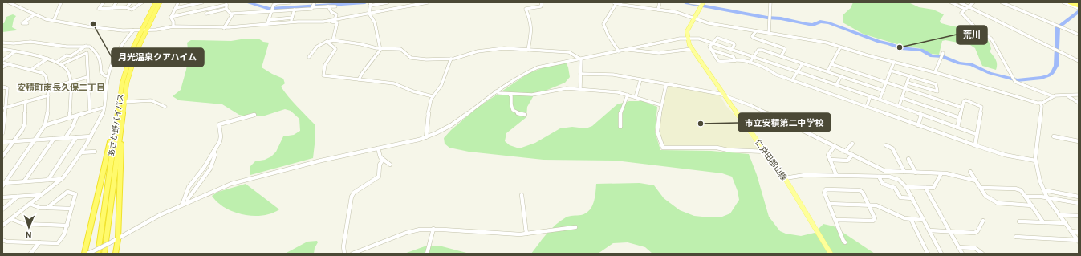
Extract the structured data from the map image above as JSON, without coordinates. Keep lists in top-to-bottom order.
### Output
{
  "streets": {
    "highway": ["あさか野バイパス"],
    "main road": ["仁井田郡山線"]
  },
  "districts": ["安積町南長久保二丁目"],
  "places": ["月光温泉クアハイム", "荒川", "市立安積第二中学校"],
  "north": "bottom"
}
